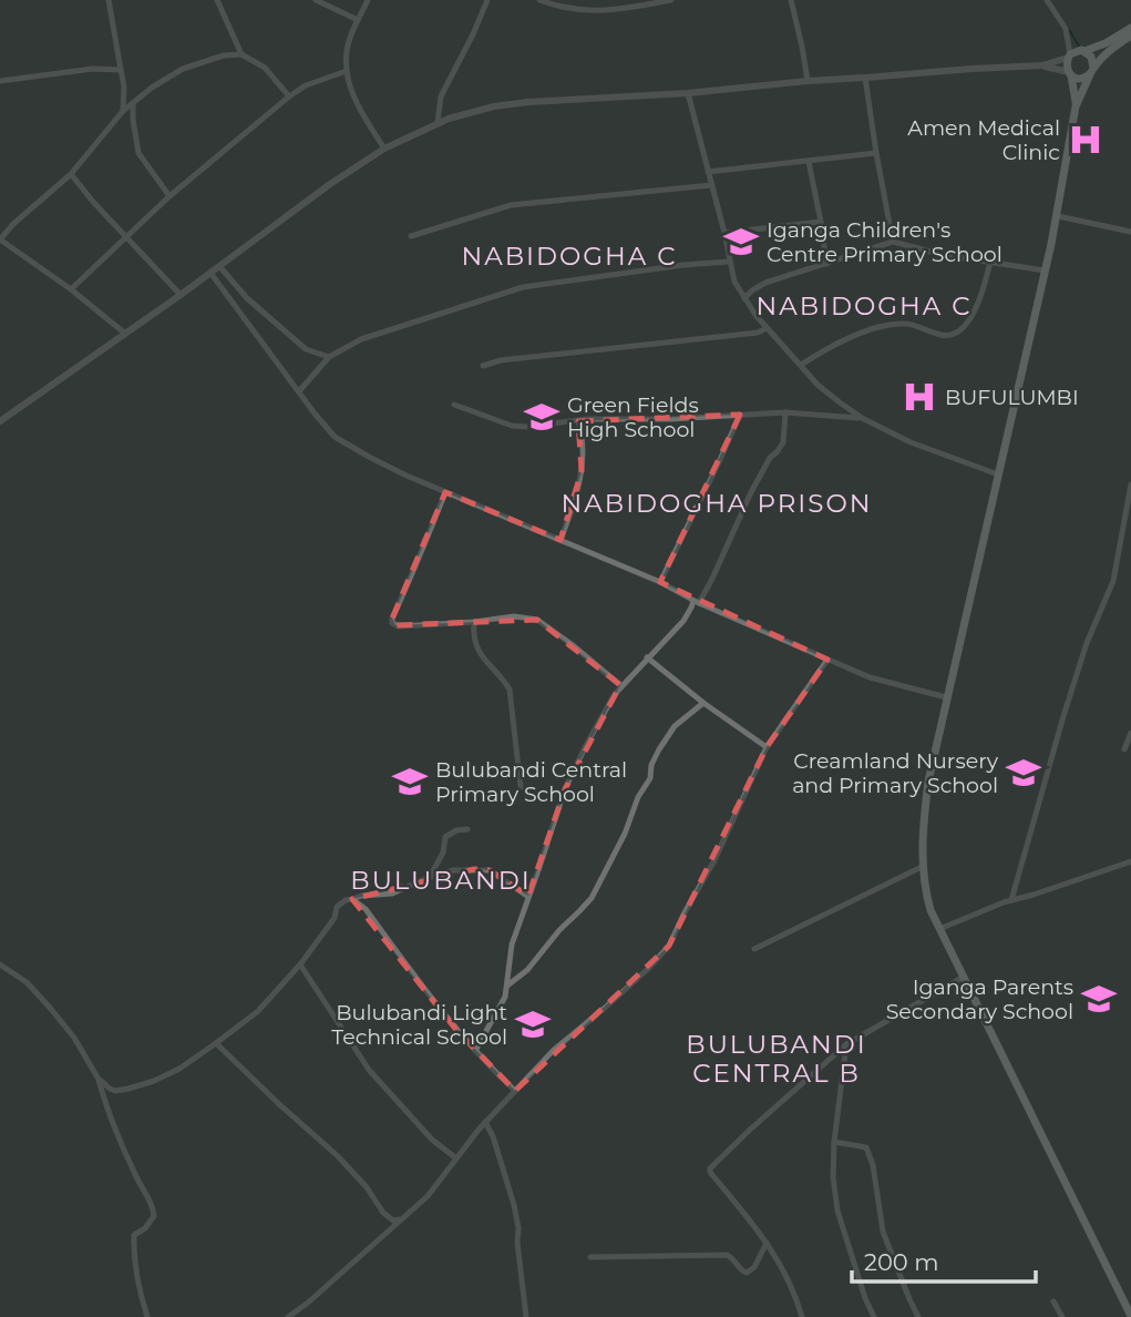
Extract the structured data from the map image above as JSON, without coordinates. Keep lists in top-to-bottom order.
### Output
{
  "districts": [
    "NABIDOGHA C",
    "NABIDOGHA C",
    "NABIDOGHA PRISON",
    "BULUBANDI",
    "BULUBANDI CENTRAL B"
  ],
  "places": {
    "hospital": ["Amen Medical Clinic", "BUFULUMBI"],
    "school or university": [
      "Iganga Children's Centre Primary School",
      "Green Fields High School",
      "Creamland Nursery and Primary School",
      "Bulubandi Central Primary School",
      "Iganga Parents Secondary School",
      "Bulubandi Light Technical School"
    ]
  },
  "scale_bar": "200 m"
}
